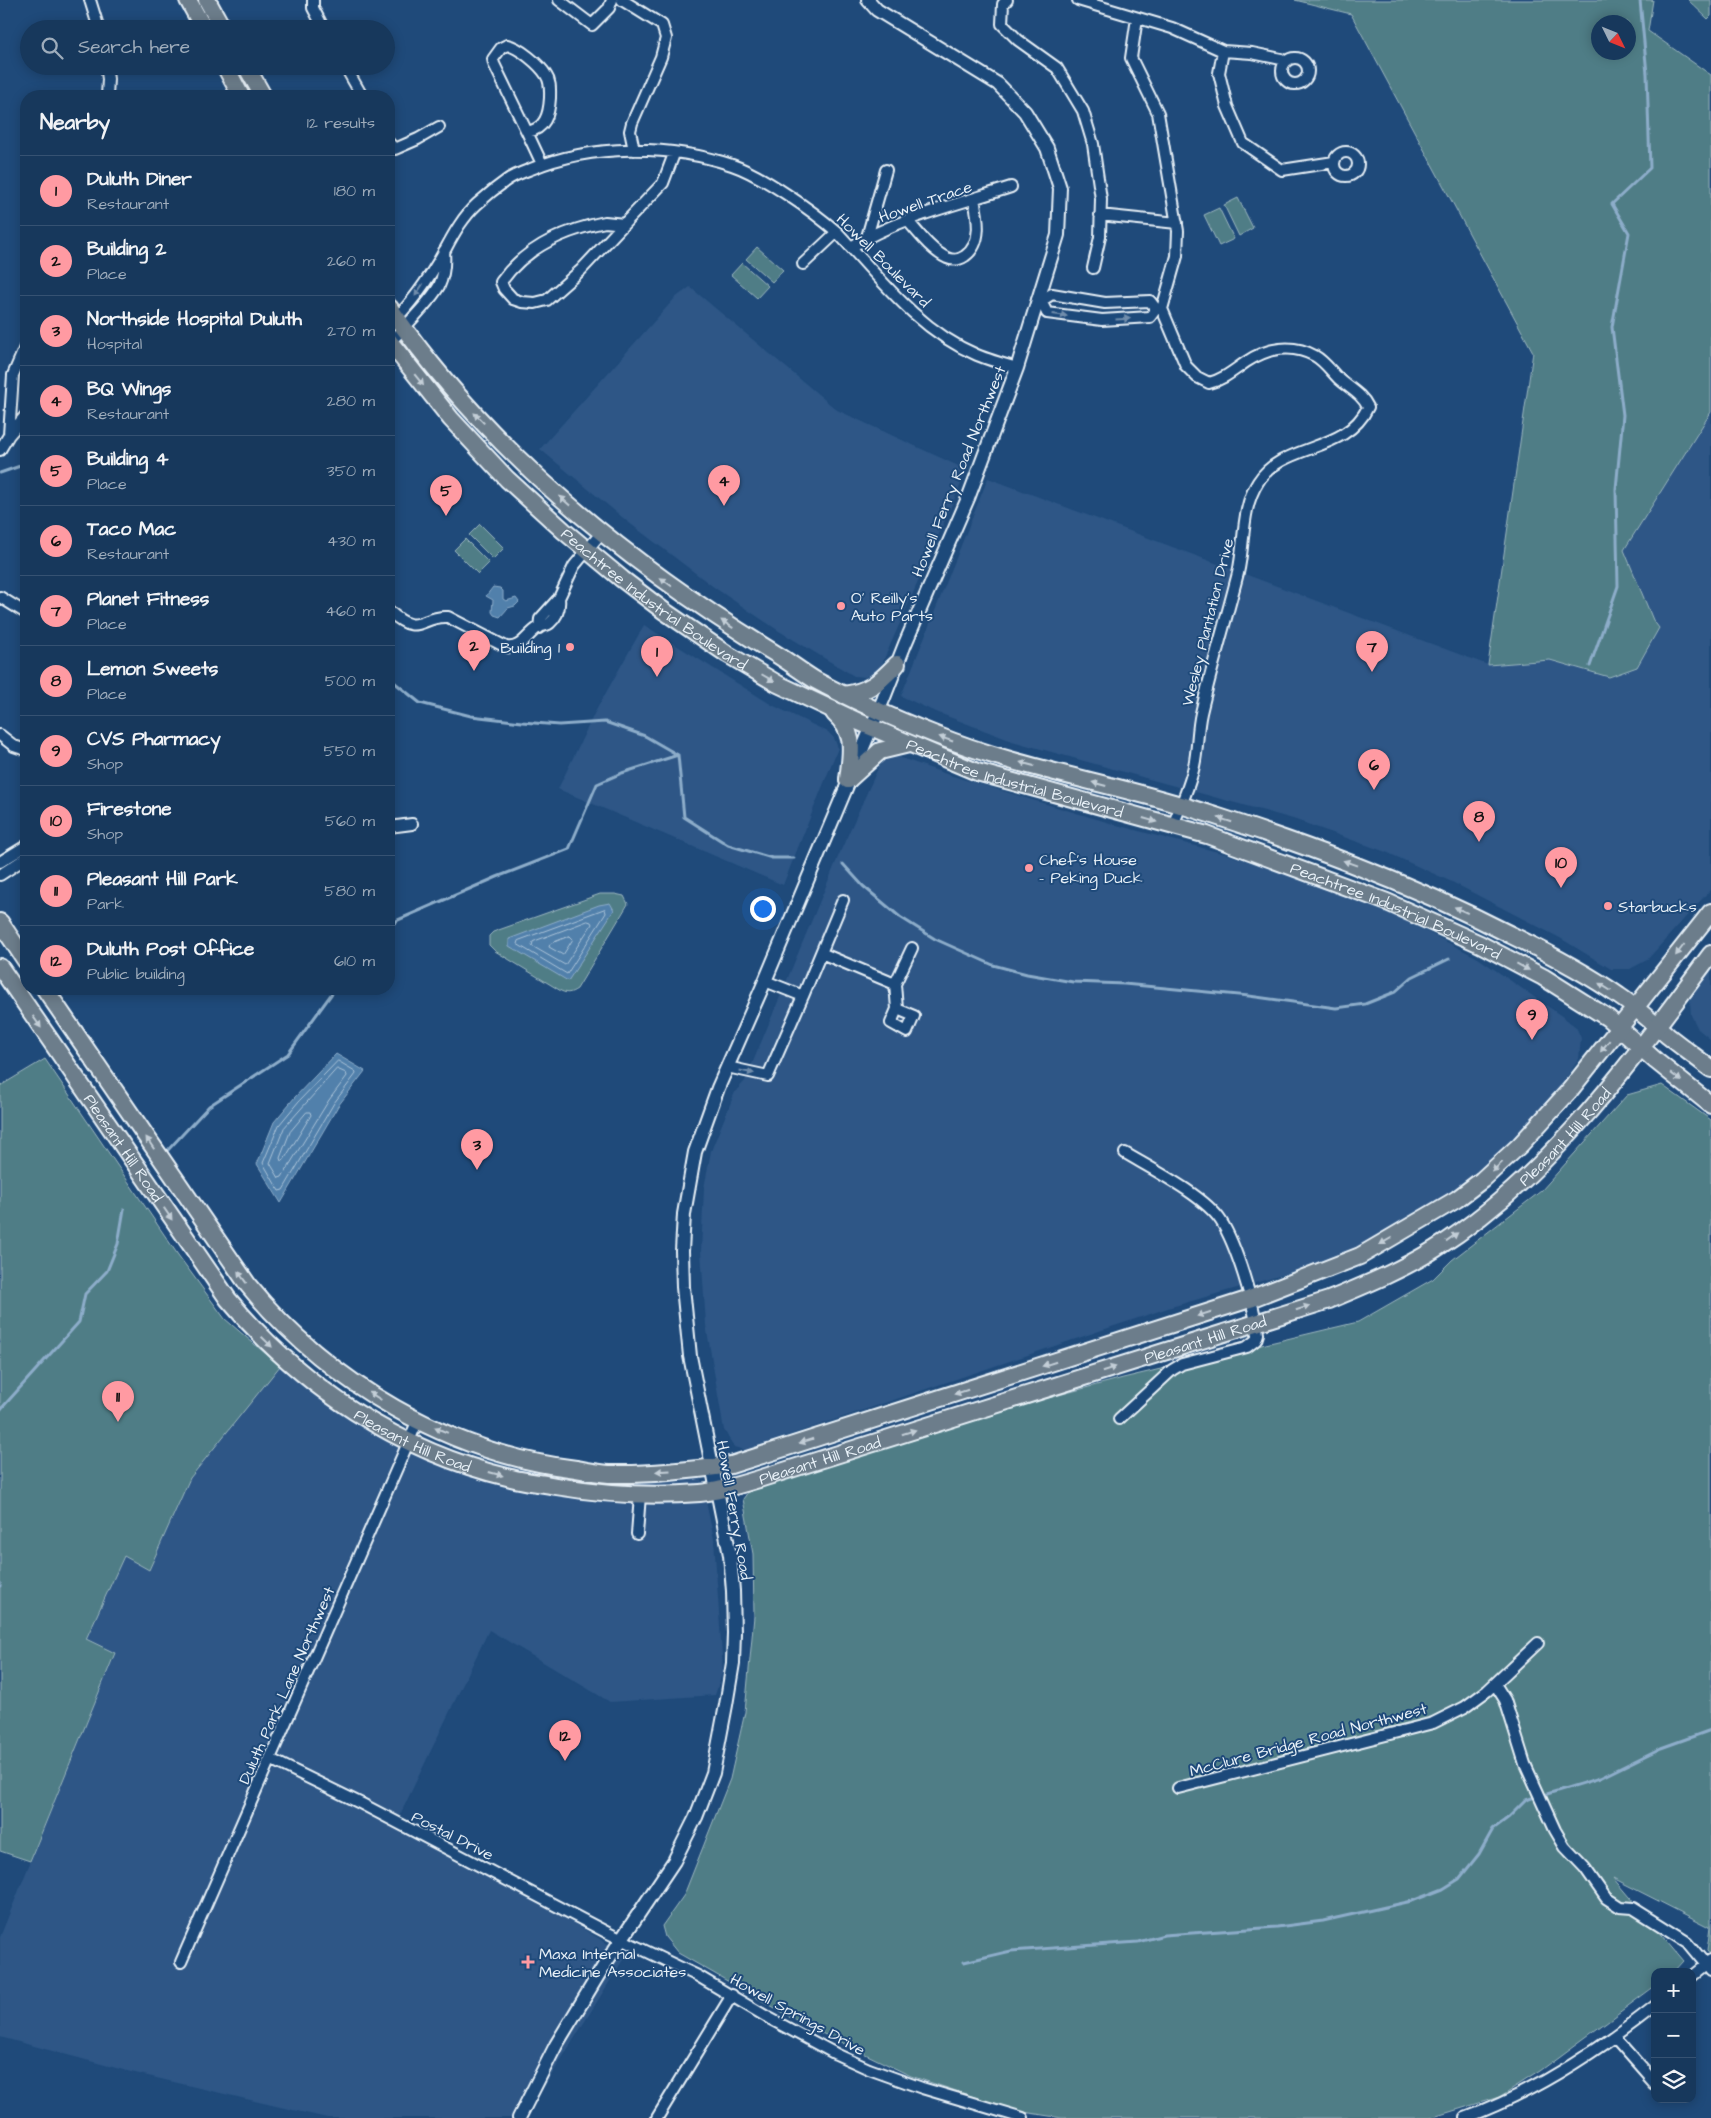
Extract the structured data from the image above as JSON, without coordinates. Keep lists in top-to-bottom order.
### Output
{
  "streets": {
    "highway": ["Peachtree Industrial Boulevard", "Pleasant Hill Road"],
    "street": [
      "Howell Trace",
      "Howell Boulevard",
      "Howell Ferry Road Northwest",
      "Wesley Plantation Drive",
      "Howell Ferry Road",
      "Duluth Park Lane Northwest",
      "McClure Bridge Road Northwest",
      "Postal Drive",
      "Howell Springs Drive"
    ]
  },
  "crossings": [
    ["Howell Trace", "Howell Boulevard"],
    ["Howell Boulevard", "Howell Ferry Road Northwest"],
    ["Howell Ferry Road Northwest", "Peachtree Industrial Boulevard"],
    ["Howell Ferry Road Northwest", "Howell Ferry Road"],
    ["Peachtree Industrial Boulevard", "Wesley Plantation Drive"],
    ["Peachtree Industrial Boulevard", "Pleasant Hill Road"],
    ["Pleasant Hill Road", "Howell Ferry Road"],
    ["Pleasant Hill Road", "Duluth Park Lane Northwest"],
    ["Howell Ferry Road", "Postal Drive"],
    ["Howell Ferry Road", "Howell Springs Drive"],
    ["Duluth Park Lane Northwest", "Postal Drive"],
    ["Postal Drive", "Howell Springs Drive"]
  ],
  "places": {
    "other": [
      "O' Reilly's Auto Parts",
      "Building 1",
      "Chef's House - Peking Duck",
      "Starbucks"
    ],
    "health": ["Maxa Internal Medicine Associates"]
  },
  "north": "bottom right",
  "page": {
    "search": "Search here",
    "heading": ["Nearby", "12 results"],
    "list": [
      {
        "mark": "1",
        "name": "Duluth Diner",
        "note": "Restaurant",
        "value": "180 m"
      },
      {
        "mark": "2",
        "name": "Building 2",
        "note": "Place",
        "value": "260 m"
      },
      {
        "mark": "3",
        "name": "Northside Hospital Duluth",
        "note": "Hospital",
        "value": "270 m"
      },
      {
        "mark": "4",
        "name": "BQ Wings",
        "note": "Restaurant",
        "value": "280 m"
      },
      {
        "mark": "5",
        "name": "Building 4",
        "note": "Place",
        "value": "350 m"
      },
      {
        "mark": "6",
        "name": "Taco Mac",
        "note": "Restaurant",
        "value": "430 m"
      },
      {
        "mark": "7",
        "name": "Planet Fitness",
        "note": "Place",
        "value": "460 m"
      },
      {
        "mark": "8",
        "name": "Lemon Sweets",
        "note": "Place",
        "value": "500 m"
      },
      {
        "mark": "9",
        "name": "CVS Pharmacy",
        "note": "Shop",
        "value": "550 m"
      },
      {
        "mark": "10",
        "name": "Firestone",
        "note": "Shop",
        "value": "560 m"
      },
      {
        "mark": "11",
        "name": "Pleasant Hill Park",
        "note": "Park",
        "value": "580 m"
      },
      {
        "mark": "12",
        "name": "Duluth Post Office",
        "note": "Public building",
        "value": "610 m"
      }
    ],
    "pins": [
      "4",
      "5",
      "2",
      "7",
      "1",
      "6",
      "8",
      "10",
      "9",
      "3",
      "11",
      "12"
    ],
    "map_buttons": ["+", "−"]
  }
}
